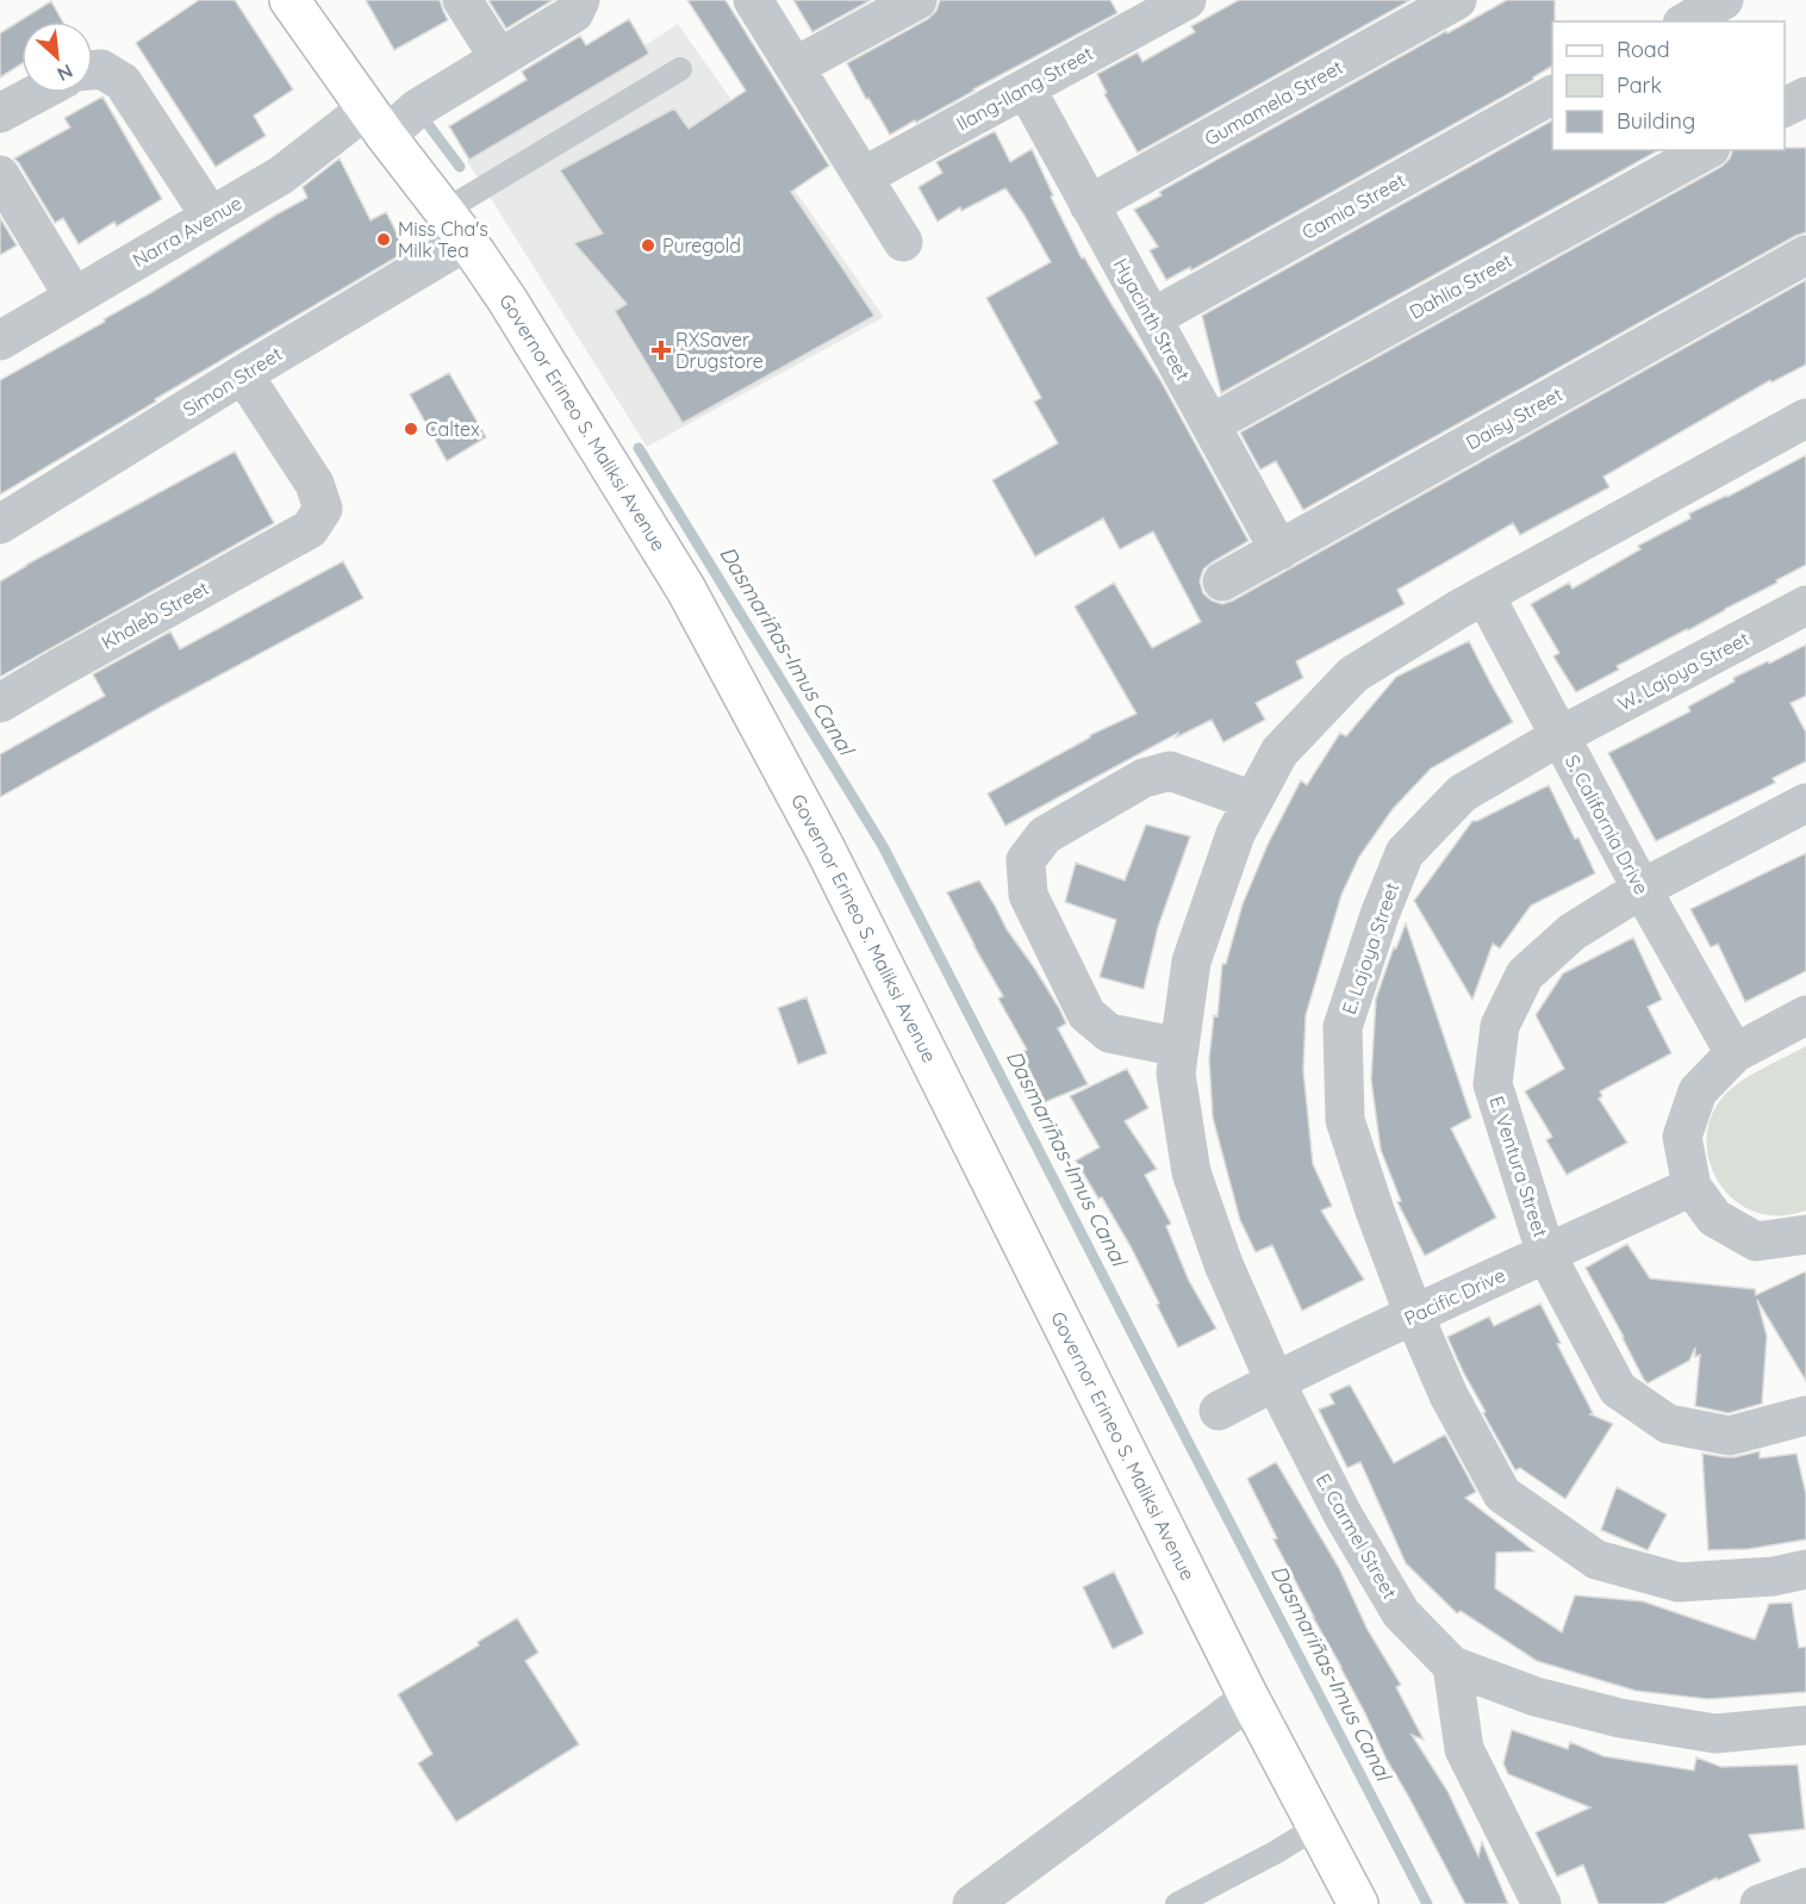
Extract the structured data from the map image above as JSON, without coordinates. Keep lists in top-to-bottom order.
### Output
{
  "streets": {
    "main road": ["Governor Erineo S. Maliksi Avenue"],
    "street": [
      "Ilang-Ilang Street",
      "Gumamela Street",
      "Camia Street",
      "Narra Avenue",
      "Dahlia Street",
      "Hyacinth Street",
      "Simon Street",
      "Daisy Street",
      "Khaleb Street",
      "W. Lajoya Street",
      "S. California Drive",
      "E. Lajoya Street",
      "E. Ventura Street",
      "Pacific Drive",
      "E. Carmel Street"
    ]
  },
  "crossings": [
    ["Ilang-Ilang Street", "Hyacinth Street"],
    ["Gumamela Street", "Hyacinth Street"],
    ["Camia Street", "Hyacinth Street"],
    ["Narra Avenue", "Governor Erineo S. Maliksi Avenue"],
    ["Dahlia Street", "Hyacinth Street"],
    ["Hyacinth Street", "Daisy Street"],
    ["Simon Street", "Governor Erineo S. Maliksi Avenue"],
    ["Simon Street", "Khaleb Street"],
    ["W. Lajoya Street", "S. California Drive"],
    ["W. Lajoya Street", "E. Lajoya Street"],
    ["S. California Drive", "E. Lajoya Street"],
    ["S. California Drive", "E. Ventura Street"],
    ["S. California Drive", "E. Carmel Street"],
    ["E. Lajoya Street", "Pacific Drive"],
    ["E. Ventura Street", "Pacific Drive"],
    ["Pacific Drive", "E. Carmel Street"]
  ],
  "water": ["Dasmariñas-Imus Canal"],
  "places": {
    "other": ["Miss Cha's Milk Tea", "Puregold", "Caltex"],
    "health": ["RXSaver Drugstore"]
  },
  "legend": ["Road", "Park", "Building"],
  "north": "bottom right"
}
